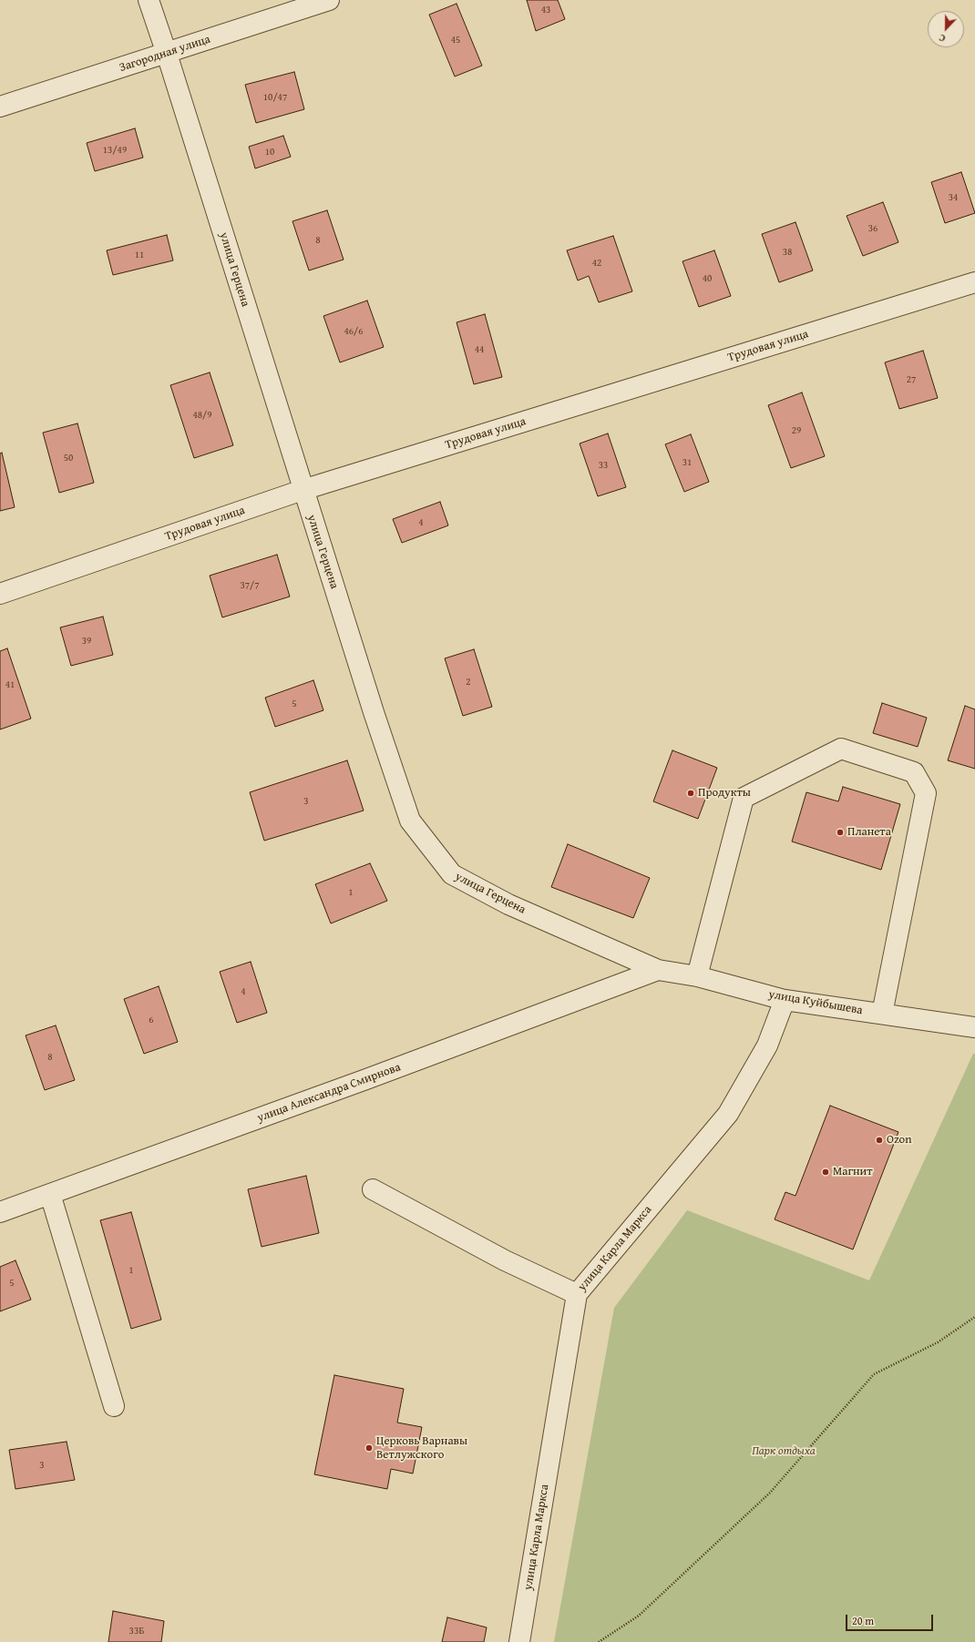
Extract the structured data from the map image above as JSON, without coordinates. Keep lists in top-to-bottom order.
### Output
{
  "streets": {
    "street": [
      "Загородная улица",
      "улица Герцена",
      "Трудовая улица",
      "улица Куйбышева",
      "улица Александра Смирнова",
      "улица Карла Маркса"
    ]
  },
  "crossings": [
    ["Загородная улица", "улица Герцена"],
    ["улица Герцена", "Трудовая улица"],
    ["улица Герцена", "улица Куйбышева"],
    ["улица Герцена", "улица Александра Смирнова"],
    ["улица Куйбышева", "улица Александра Смирнова"],
    ["улица Куйбышева", "улица Карла Маркса"]
  ],
  "parks": ["Парк отдыха"],
  "places": [
    "Продукты",
    "Планета",
    "Ozon",
    "Магнит",
    "Церковь Варнавы Ветлужского"
  ],
  "house_numbers": [
    "43",
    "45",
    "10/47",
    "13/49",
    "10",
    "34",
    "36",
    "8",
    "38",
    "11",
    "42",
    "40",
    "46/6",
    "44",
    "27",
    "48/9",
    "29",
    "50",
    "31",
    "33",
    "4",
    "37/7",
    "39",
    "2",
    "41",
    "5",
    "3",
    "1",
    "4",
    "6",
    "8",
    "1",
    "5",
    "3",
    "33Б"
  ],
  "scale_bar": "20 m",
  "north": "bottom"
}
